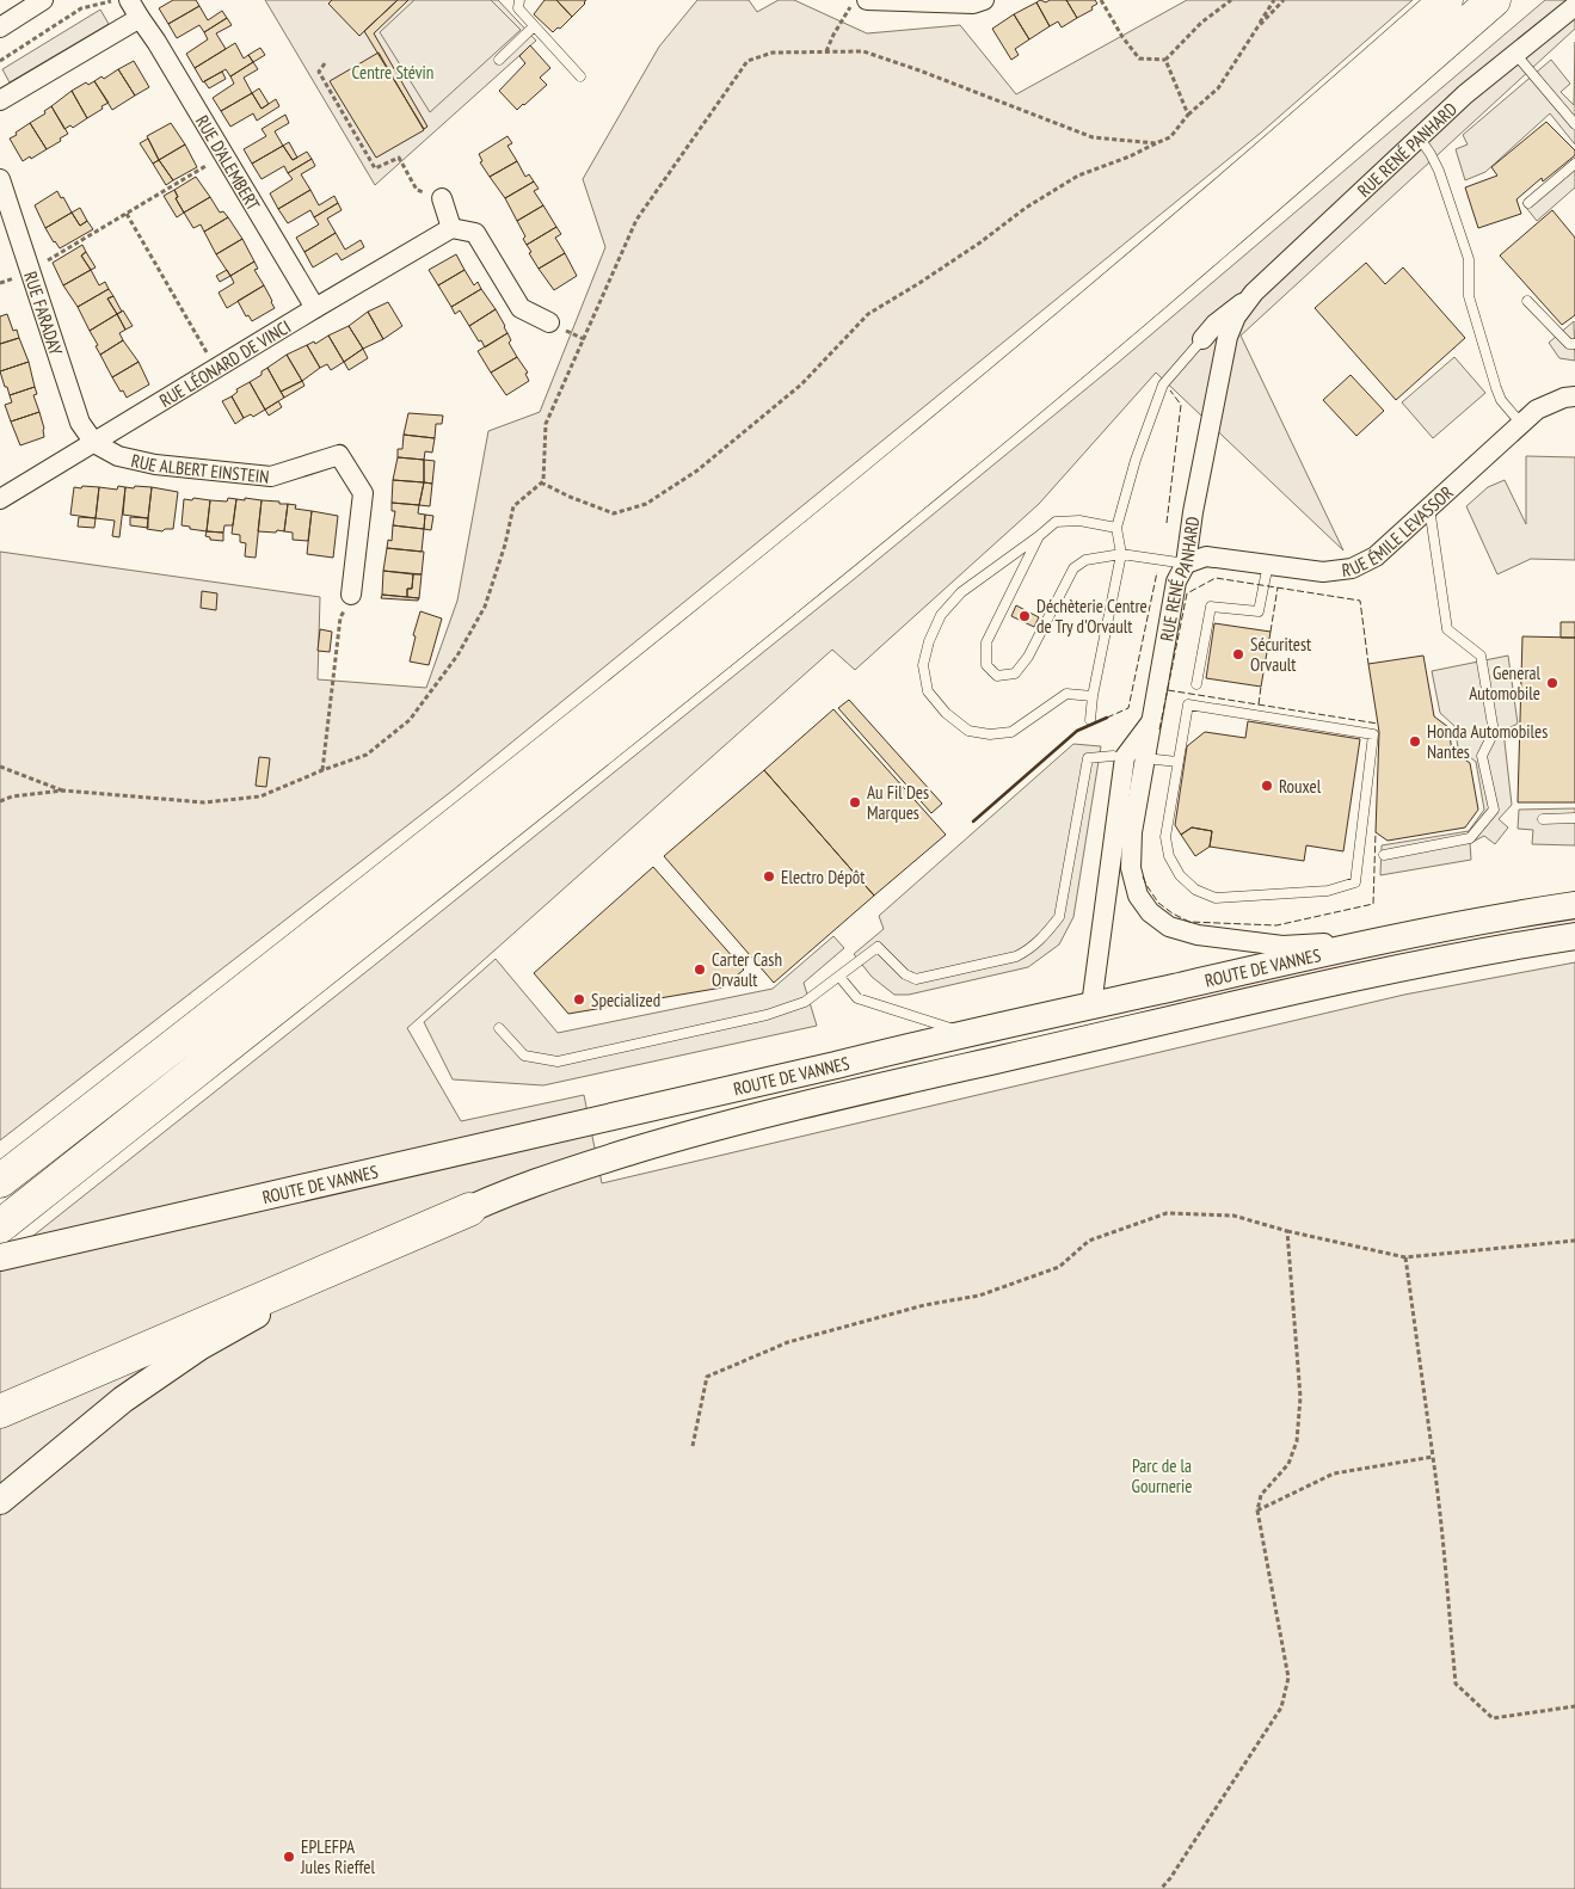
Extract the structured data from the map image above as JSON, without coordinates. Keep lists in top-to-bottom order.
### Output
{
  "streets": {
    "main road": ["ROUTE DE VANNES"],
    "street": [
      "RUE RENÉ PANHARD",
      "RUE D'ALEMBERT",
      "RUE FARADAY",
      "RUE LÉONARD DE VINCI",
      "RUE ALBERT EINSTEIN",
      "RUE ÉMILE LEVASSOR"
    ]
  },
  "crossings": [
    ["RUE RENÉ PANHARD", "RUE ÉMILE LEVASSOR"],
    ["RUE RENÉ PANHARD", "ROUTE DE VANNES"],
    ["RUE D'ALEMBERT", "RUE LÉONARD DE VINCI"],
    ["RUE FARADAY", "RUE LÉONARD DE VINCI"],
    ["RUE FARADAY", "RUE ALBERT EINSTEIN"],
    ["RUE LÉONARD DE VINCI", "RUE ALBERT EINSTEIN"]
  ],
  "parks": ["Centre Stévin", "Parc de la Gournerie"],
  "places": [
    "Déchèterie Centre de Try d'Orvault",
    "Sécuritest Orvault",
    "General Automobile",
    "Honda Automobiles Nantes",
    "Rouxel",
    "Au Fil Des Marques",
    "Electro Dépôt",
    "Carter Cash Orvault",
    "Specialized",
    "EPLEFPA Jules Rieffel"
  ]
}
